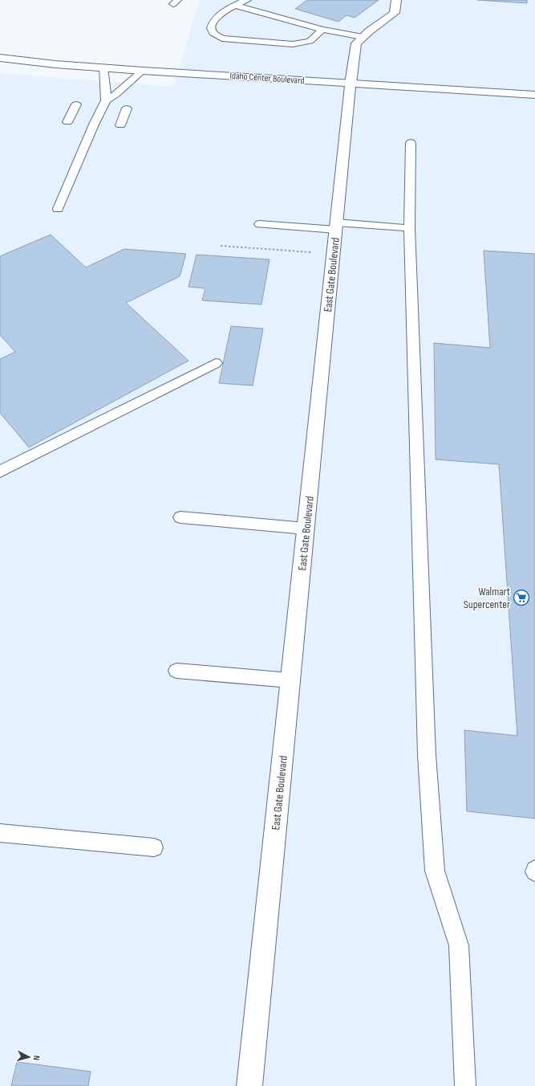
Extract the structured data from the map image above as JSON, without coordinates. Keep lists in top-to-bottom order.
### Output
{
  "streets": {
    "street": ["Idaho Center Boulevard", "East Gate Boulevard"]
  },
  "crossings": [
    ["Idaho Center Boulevard", "East Gate Boulevard"]
  ],
  "places": {
    "supermarket": ["Walmart Supercenter"]
  },
  "north": "right"
}
